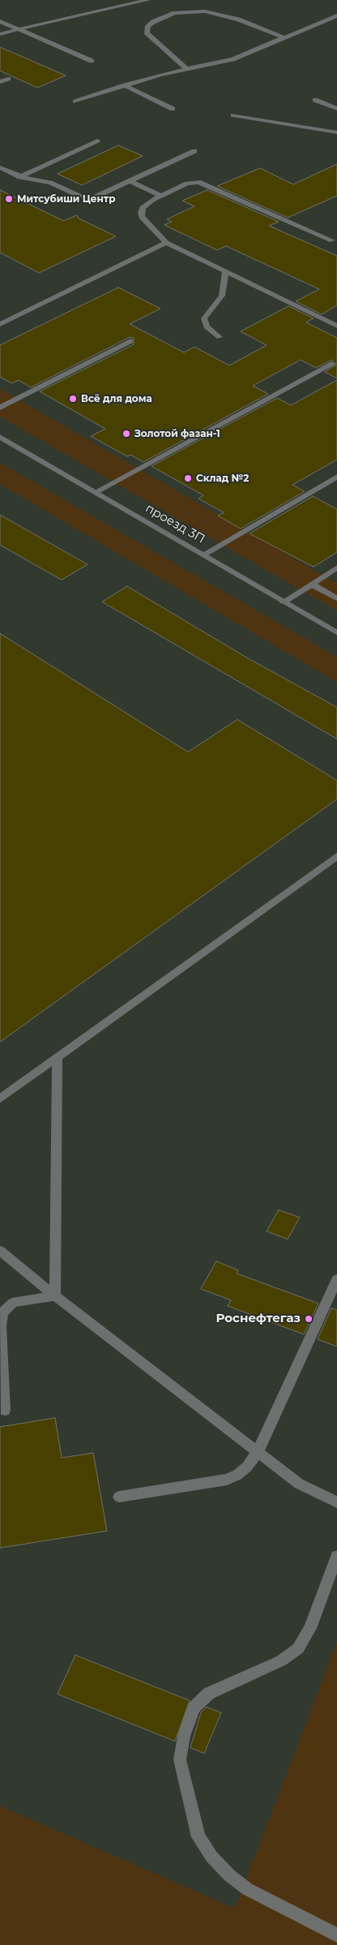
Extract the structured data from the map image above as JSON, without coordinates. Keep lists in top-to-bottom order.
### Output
{
  "streets": {
    "street": ["проезд 3П"]
  },
  "places": [
    "Митсубиши Центр",
    "Всё для дома",
    "Золотой фазан-1",
    "Склад №2",
    "Роснефтегаз"
  ]
}
